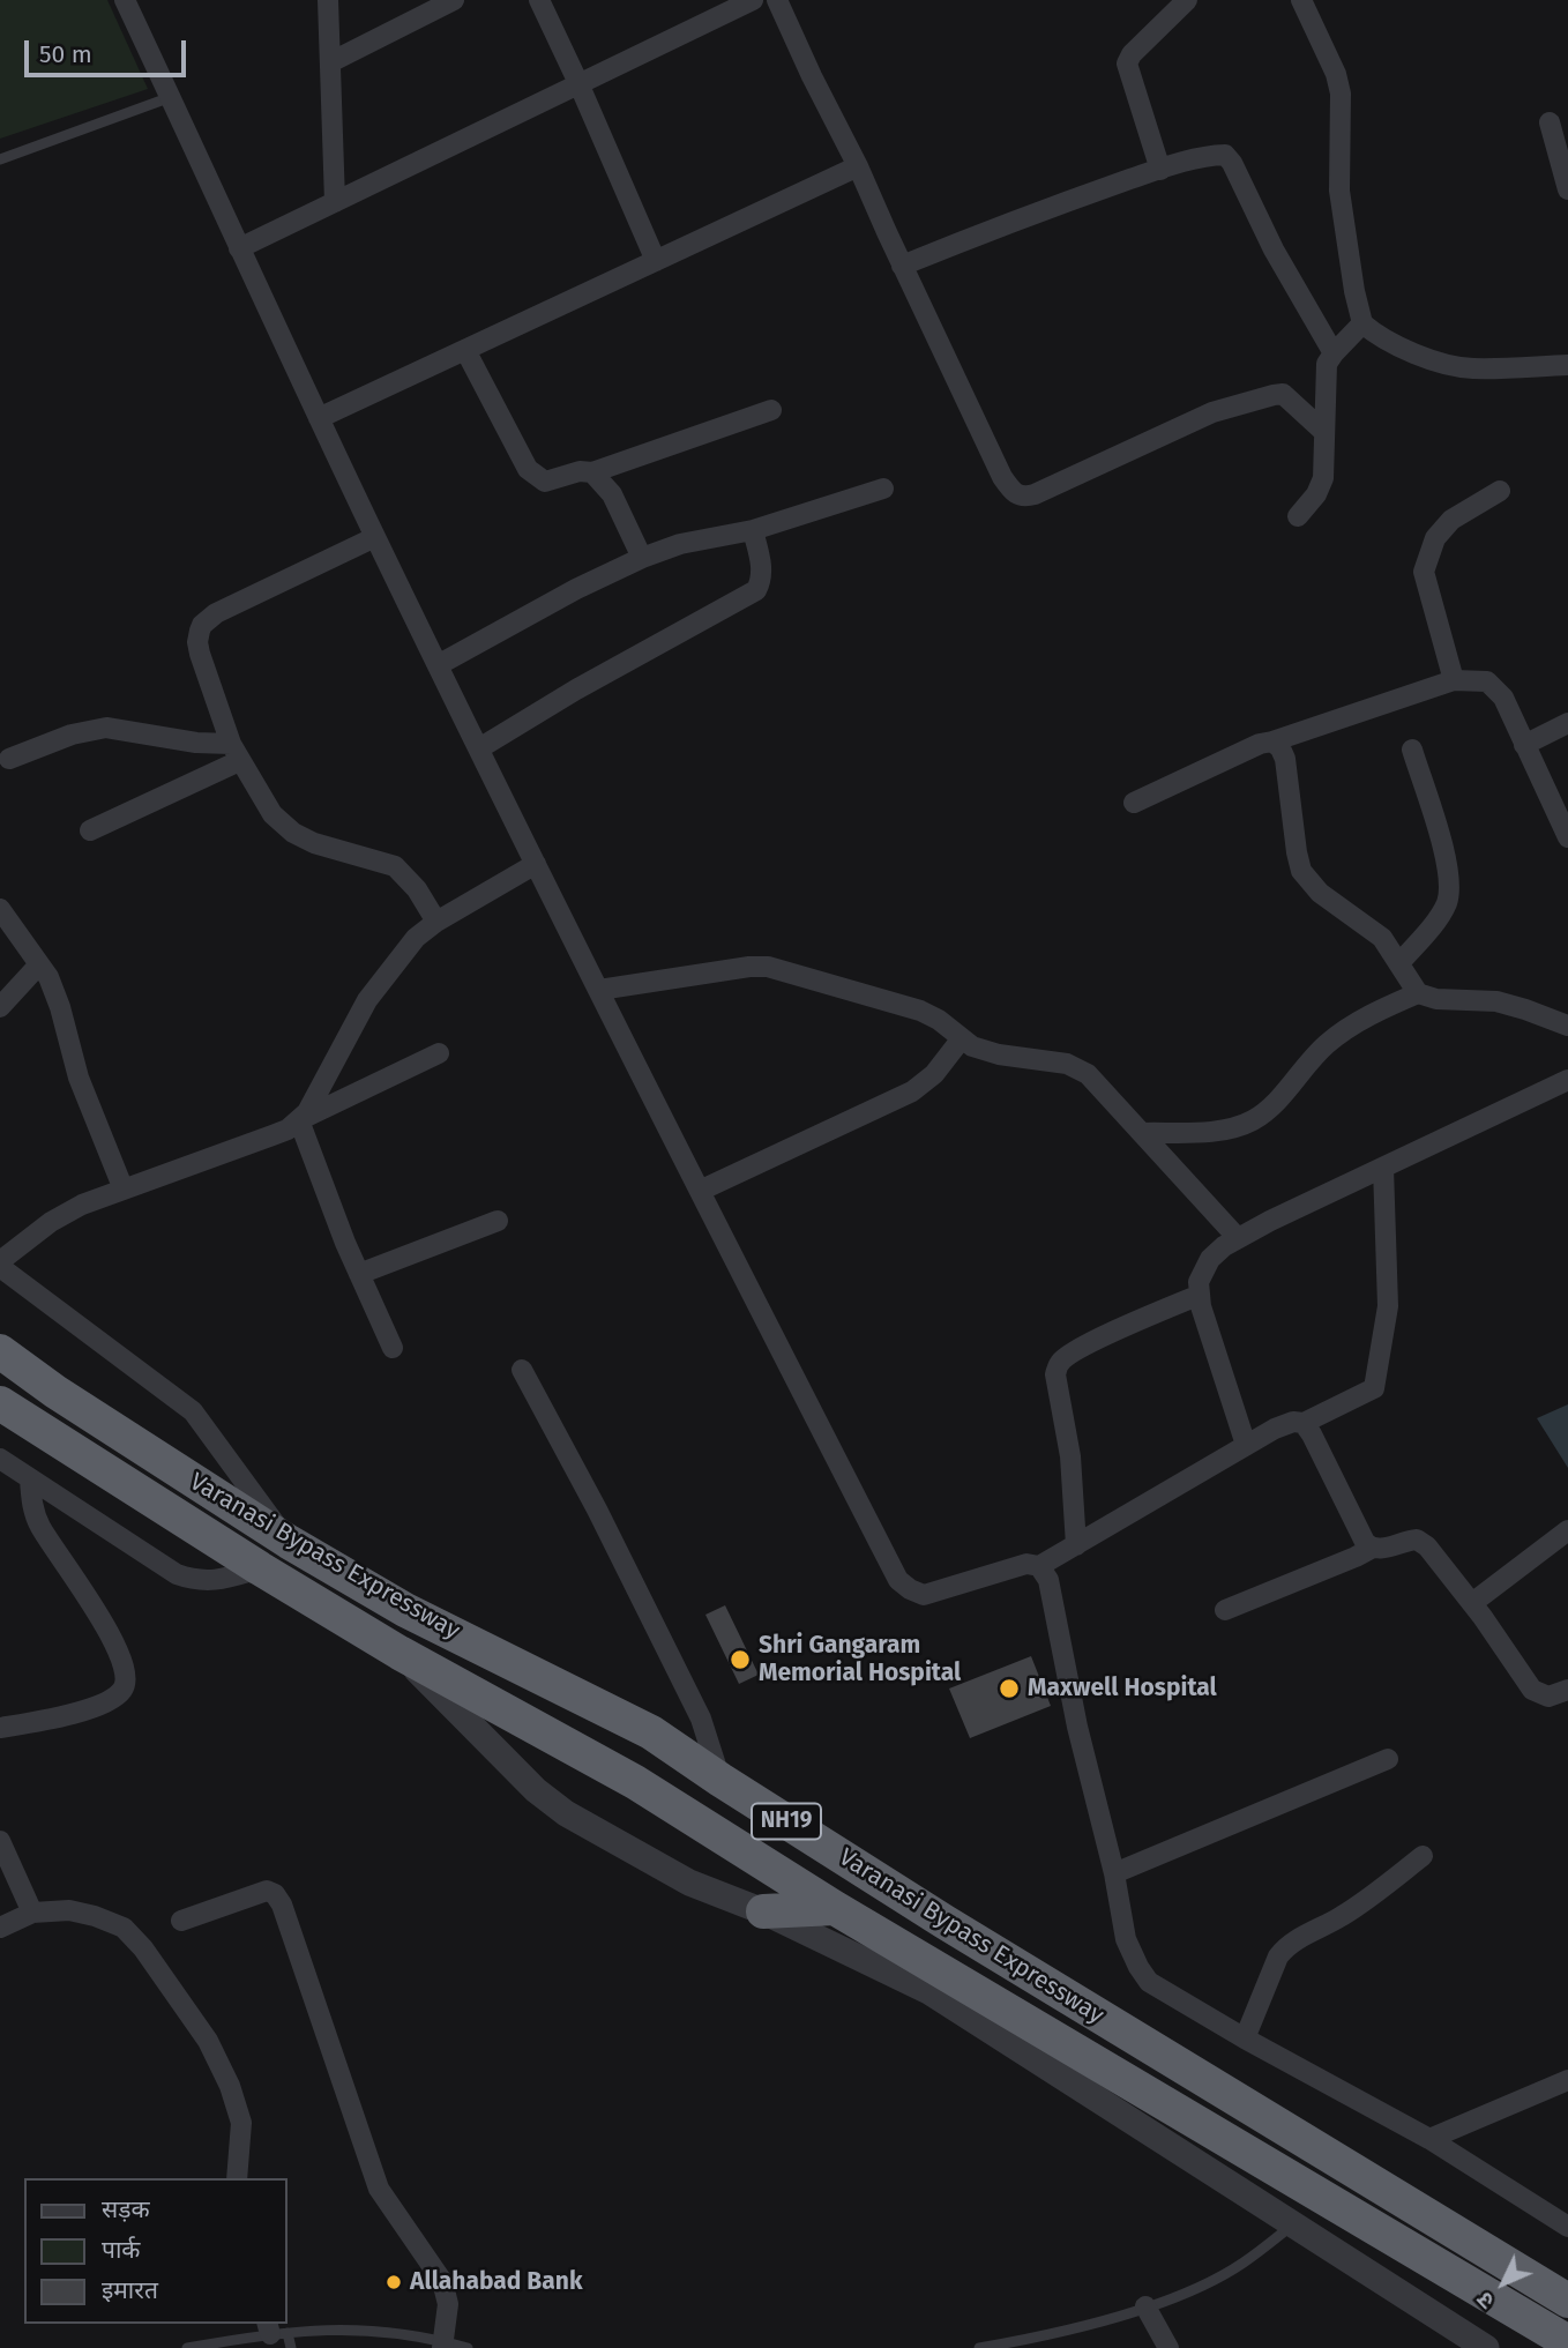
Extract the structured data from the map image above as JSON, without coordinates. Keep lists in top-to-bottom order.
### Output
{
  "streets": {
    "highway": ["Varanasi Bypass Expressway", "NH19"]
  },
  "places": ["Shri Gangaram Memorial Hospital", "Maxwell Hospital", "Allahabad Bank"],
  "legend": ["सड़क", "पार्क", "इमारत"],
  "scale_bar": "50 m",
  "north": "bottom left"
}
